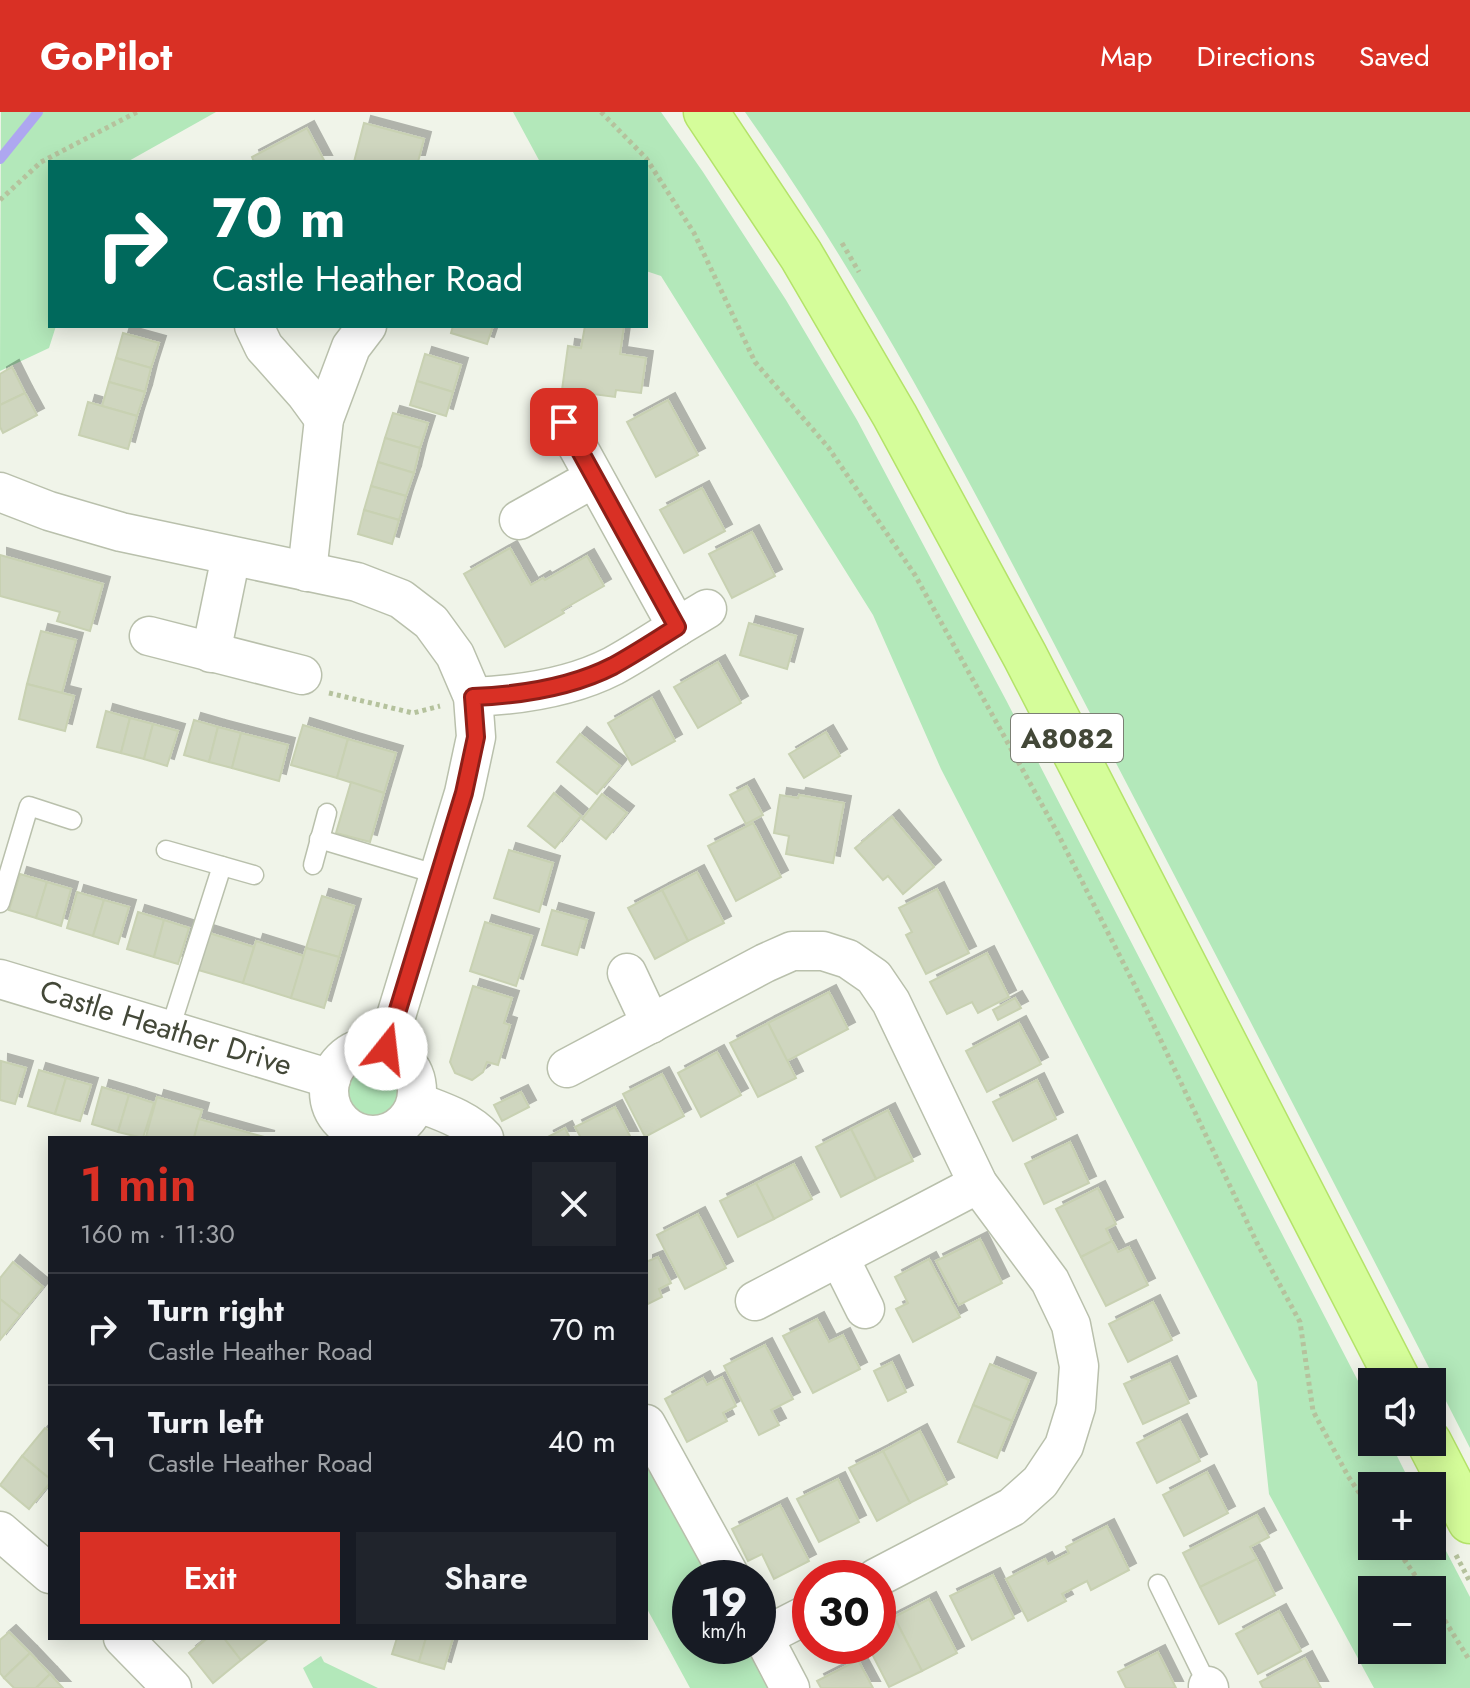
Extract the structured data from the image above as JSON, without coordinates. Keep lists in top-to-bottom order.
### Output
{
  "streets": {
    "main road": ["A8082"],
    "street": ["Castle Heather Drive"]
  },
  "page": {
    "header": "GoPilot",
    "nav": ["Map", "Directions", "Saved"],
    "turn": ["70 m", "Castle Heather Road"],
    "heading": ["1 min", "160 m · 11:30"],
    "list": [
      {
        "name": "Turn right",
        "note": "Castle Heather Road",
        "value": "70 m"
      },
      {
        "name": "Turn left",
        "note": "Castle Heather Road",
        "value": "40 m"
      }
    ],
    "map_buttons": ["+", "−"],
    "buttons": ["Exit", "Share"],
    "speed": "19 km/h",
    "limit": "30"
  }
}
